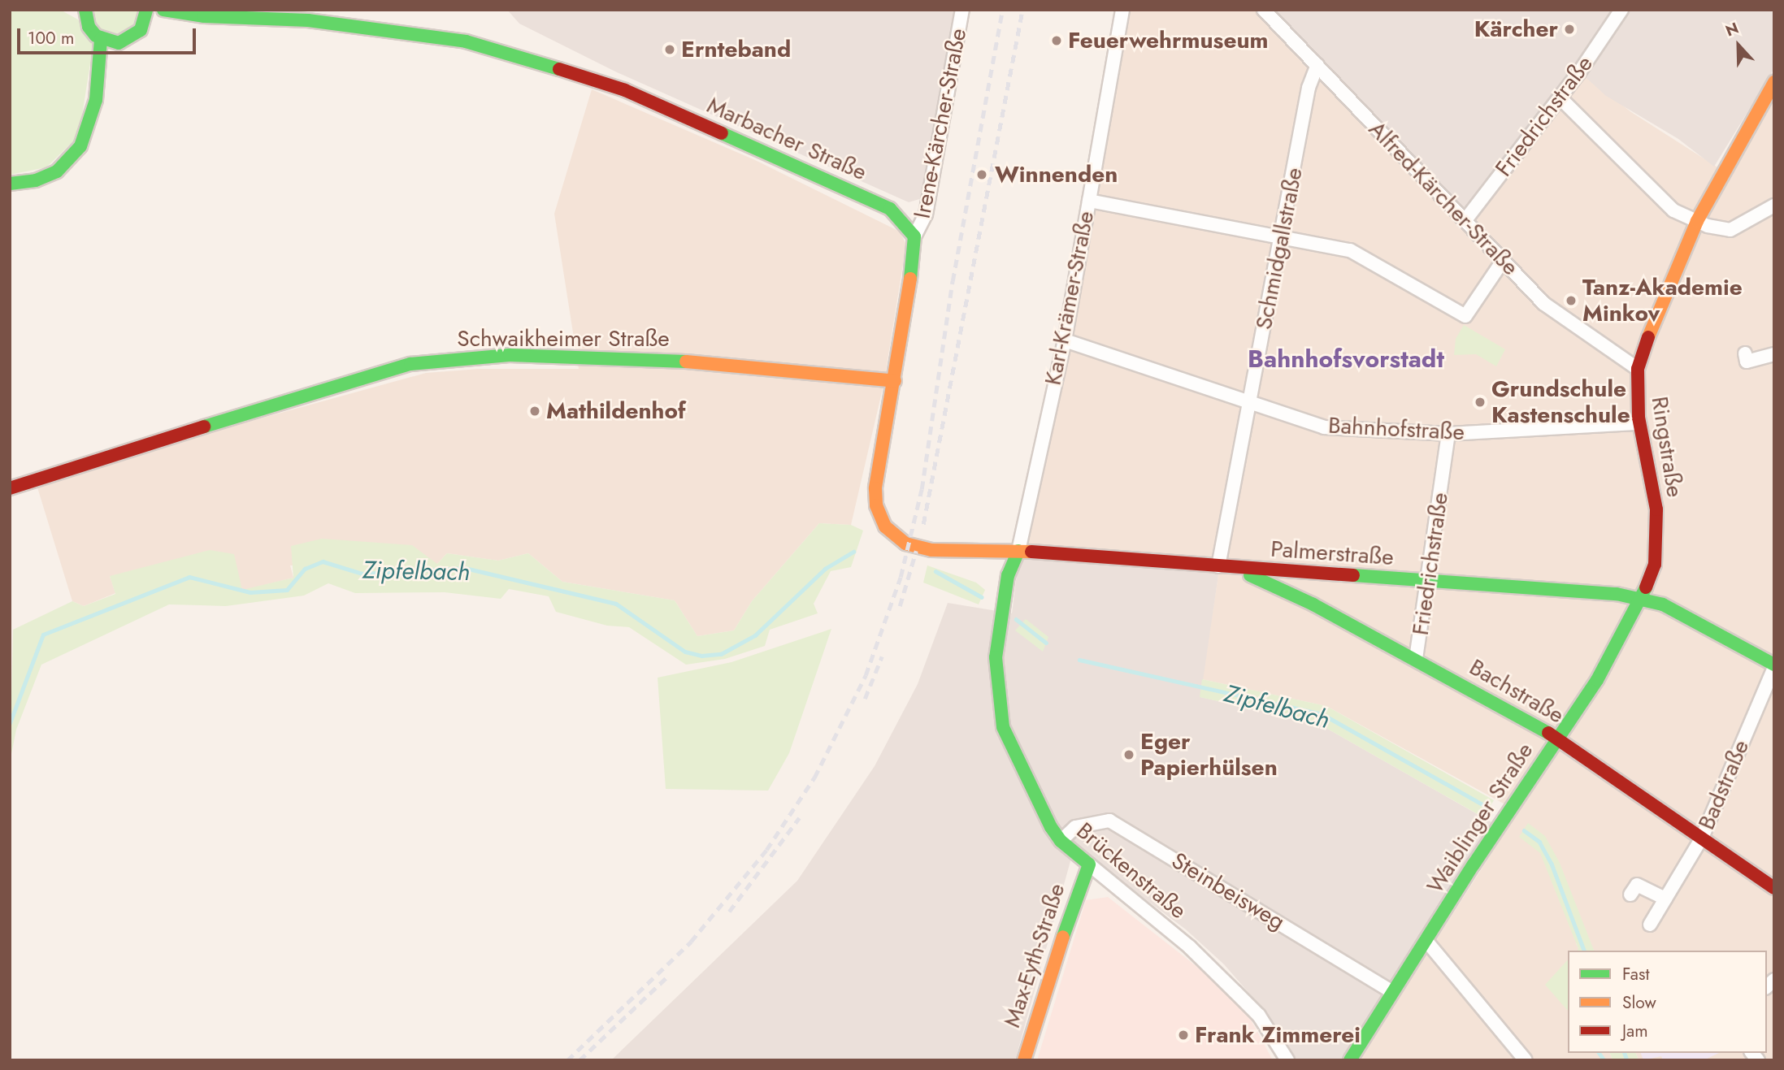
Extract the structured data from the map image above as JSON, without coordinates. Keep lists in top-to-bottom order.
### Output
{
  "streets": {
    "main road": [
      "Marbacher Straße",
      "Schwaikheimer Straße",
      "Ringstraße",
      "Palmerstraße",
      "Bachstraße",
      "Waiblinger Straße",
      "Brückenstraße",
      "Max-Eyth-Straße"
    ],
    "street": [
      "Friedrichstraße",
      "Irene-Kärcher-Straße",
      "Alfred-Kärcher-Straße",
      "Schmidgallstraße",
      "Karl-Krämer-Straße",
      "Bahnhofstraße",
      "Badstraße",
      "Steinbeisweg"
    ]
  },
  "crossings": [
    ["Friedrichstraße", "Alfred-Kärcher-Straße"],
    ["Friedrichstraße", "Bahnhofstraße"],
    ["Friedrichstraße", "Palmerstraße"],
    ["Friedrichstraße", "Bachstraße"],
    ["Irene-Kärcher-Straße", "Marbacher Straße"],
    ["Alfred-Kärcher-Straße", "Schmidgallstraße"],
    ["Alfred-Kärcher-Straße", "Ringstraße"],
    ["Schmidgallstraße", "Bahnhofstraße"],
    ["Schmidgallstraße", "Palmerstraße"],
    ["Schmidgallstraße", "Bachstraße"],
    ["Karl-Krämer-Straße", "Bahnhofstraße"],
    ["Karl-Krämer-Straße", "Palmerstraße"],
    ["Karl-Krämer-Straße", "Brückenstraße"],
    ["Bahnhofstraße", "Ringstraße"],
    ["Ringstraße", "Palmerstraße"],
    ["Ringstraße", "Waiblinger Straße"],
    ["Palmerstraße", "Bachstraße"],
    ["Palmerstraße", "Waiblinger Straße"],
    ["Palmerstraße", "Brückenstraße"],
    ["Bachstraße", "Badstraße"],
    ["Bachstraße", "Waiblinger Straße"],
    ["Waiblinger Straße", "Steinbeisweg"],
    ["Brückenstraße", "Steinbeisweg"],
    ["Brückenstraße", "Max-Eyth-Straße"]
  ],
  "districts": ["Bahnhofsvorstadt"],
  "water": ["Zipfelbach"],
  "places": [
    "Kärcher",
    "Feuerwehrmuseum",
    "Ernteband",
    "Winnenden",
    "Tanz-Akademie Minkov",
    "Grundschule Kastenschule",
    "Mathildenhof",
    "Eger Papierhülsen",
    "Frank Zimmerei"
  ],
  "legend": ["Fast", "Slow", "Jam"],
  "scale_bar": "100 m",
  "north": "top"
}
